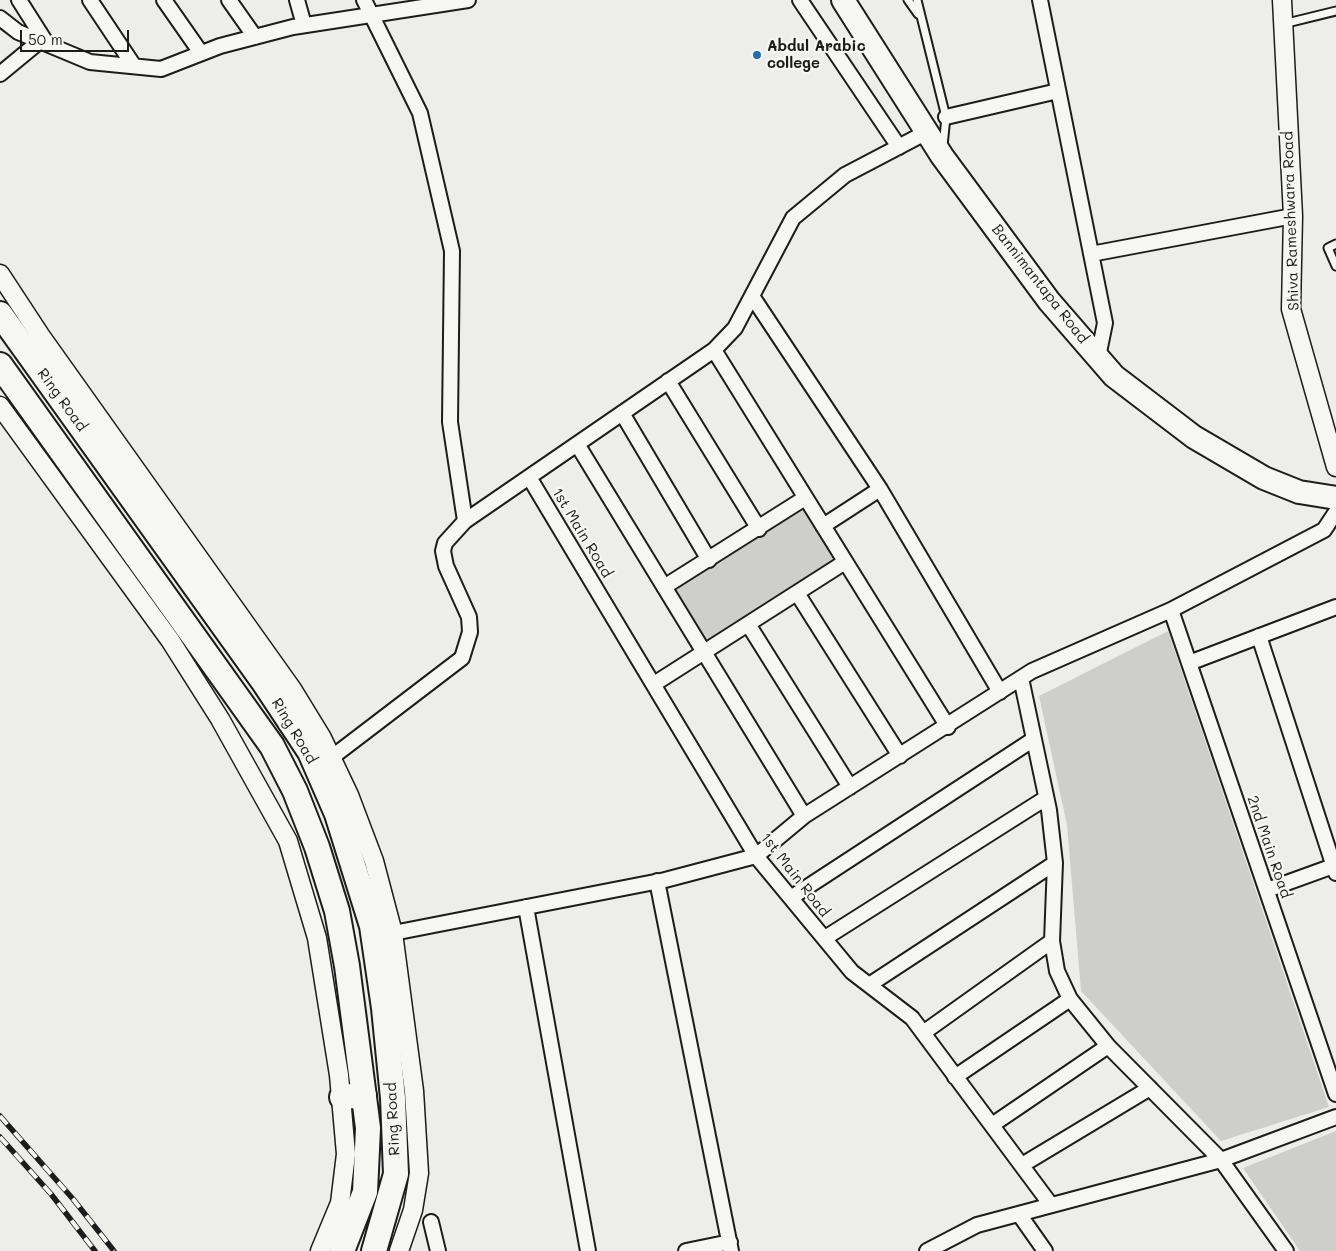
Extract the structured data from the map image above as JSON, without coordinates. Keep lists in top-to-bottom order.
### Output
{
  "streets": {
    "highway": ["Ring Road"],
    "main road": ["Bannimantapa Road"],
    "street": ["Shiva Rameshwara Road", "1st Main Road", "2nd Main Road"]
  },
  "places": ["Abdul Arabic college"],
  "scale_bar": "50 m"
}
